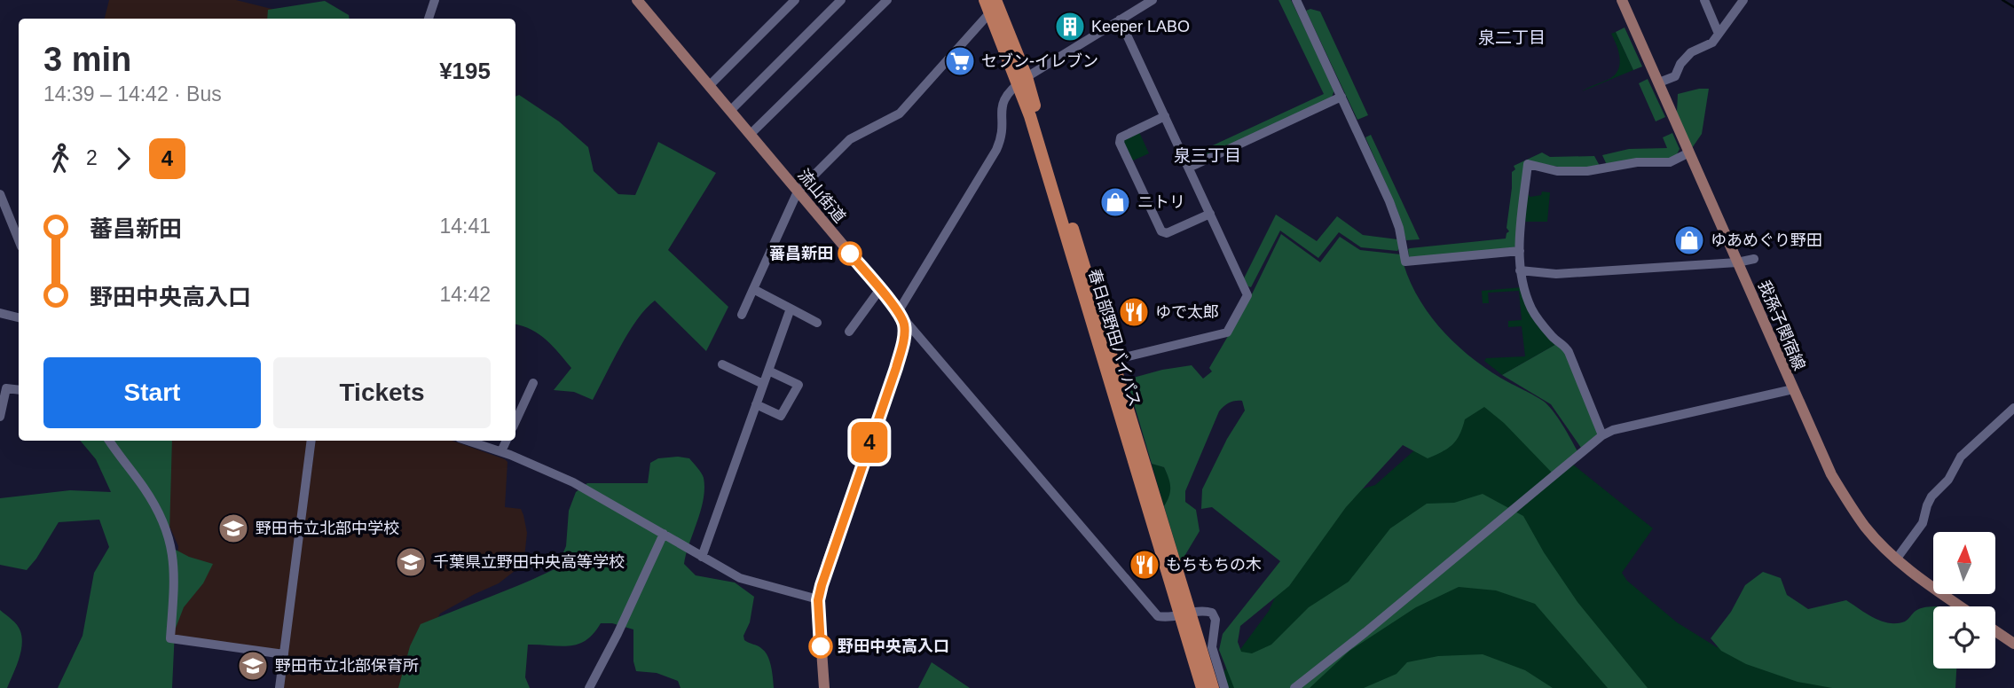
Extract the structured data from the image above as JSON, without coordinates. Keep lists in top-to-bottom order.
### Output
{
  "streets": {
    "highway": ["春日部野田バイパス"],
    "main road": ["流山街道", "我孫子関宿線"]
  },
  "districts": ["泉二丁目", "泉三丁目"],
  "places": {
    "building": ["Keeper LABO"],
    "supermarket": ["セブン-イレブン"],
    "shop": ["ニトリ", "ゆあめぐり野田"],
    "other": ["蕃昌新田", "野田中央高入口"],
    "restaurant": ["ゆで太郎", "もちもちの木"],
    "school or university": ["野田市立北部中学校", "千葉県立野田中央高等学校", "野田市立北部保育所"]
  },
  "lines": ["bus line 4"],
  "north": "top",
  "page": {
    "on_map": "4",
    "heading": ["3 min", "14:39 – 14:42 · Bus", "¥195"],
    "legs": ["2", "4"],
    "list": [
      {
        "name": "蕃昌新田",
        "value": "14:41"
      },
      {
        "name": "野田中央高入口",
        "value": "14:42"
      }
    ],
    "buttons": ["Start", "Tickets"]
  }
}
